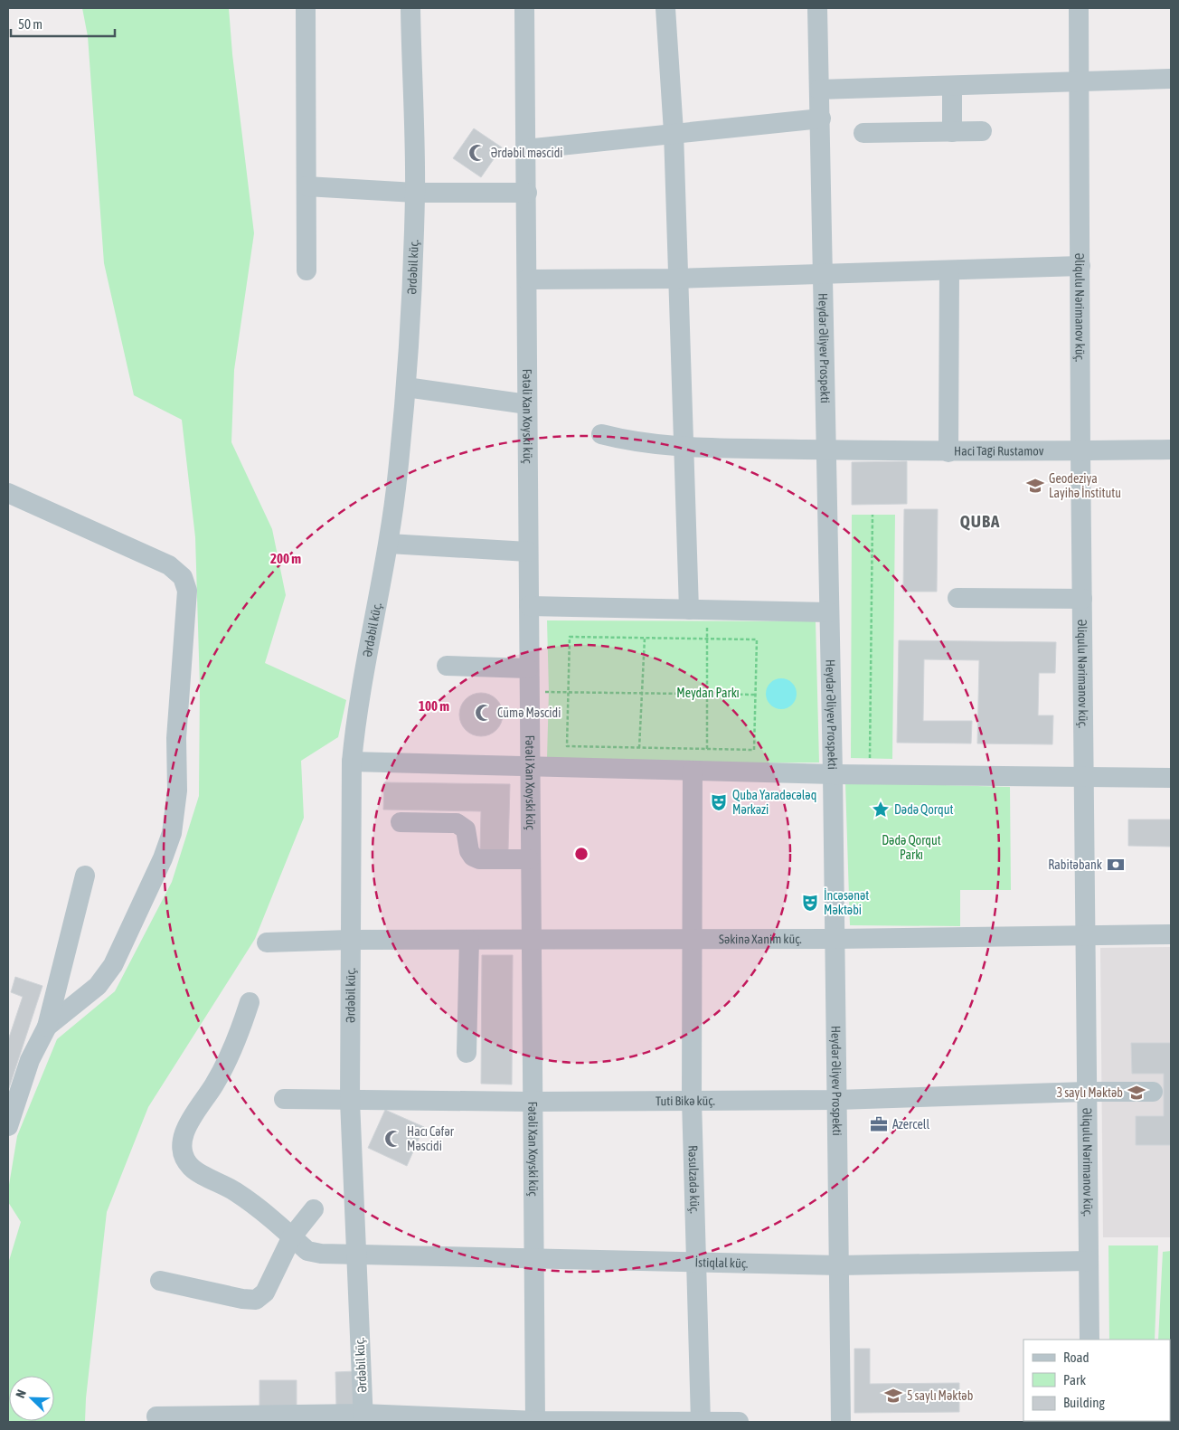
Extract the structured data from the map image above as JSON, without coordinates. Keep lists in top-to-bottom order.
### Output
{
  "streets": {
    "street": [
      "Ərdəbil küç.",
      "Əliqulu Nərimanov küç.",
      "Heydər Əliyev Prospekti",
      "Fətəli Xan Xoyski küç",
      "Haci Tagi Rustamov",
      "Səkinə Xanim küç.",
      "Tuti Bikə küç.",
      "Rəsulzadə küç.",
      "İstiqlal küç."
    ]
  },
  "crossings": [
    ["Ərdəbil küç.", "Səkinə Xanim küç."],
    ["Ərdəbil küç.", "Tuti Bikə küç."],
    ["Ərdəbil küç.", "İstiqlal küç."],
    ["Əliqulu Nərimanov küç.", "Haci Tagi Rustamov"],
    ["Əliqulu Nərimanov küç.", "Səkinə Xanim küç."],
    ["Əliqulu Nərimanov küç.", "Tuti Bikə küç."],
    ["Əliqulu Nərimanov küç.", "İstiqlal küç."],
    ["Heydər Əliyev Prospekti", "Haci Tagi Rustamov"],
    ["Heydər Əliyev Prospekti", "Səkinə Xanim küç."],
    ["Heydər Əliyev Prospekti", "Tuti Bikə küç."],
    ["Heydər Əliyev Prospekti", "İstiqlal küç."],
    ["Fətəli Xan Xoyski küç", "Səkinə Xanim küç."],
    ["Fətəli Xan Xoyski küç", "Tuti Bikə küç."],
    ["Fətəli Xan Xoyski küç", "İstiqlal küç."],
    ["Səkinə Xanim küç.", "Rəsulzadə küç."],
    ["Tuti Bikə küç.", "Rəsulzadə küç."],
    ["Rəsulzadə küç.", "İstiqlal küç."]
  ],
  "districts": ["QUBA"],
  "parks": ["Meydan Parkı", "Dədə Qorqut Parkı"],
  "places": {
    "mosque": ["Ərdəbil məscidi", "Cümə Məscidi", "Hacı Cəfər Məscidi"],
    "school or university": ["Geodeziya Layihə İnstitutu", "3 saylı Məktəb", "5 saylı Məktəb"],
    "theatre": ["Quba Yaradəcələq Mərkəzi", "İncəsənət Məktəbi"],
    "place": ["Dədə Qorqut"],
    "bank": ["Rabitəbank"],
    "office": ["Azercell"]
  },
  "legend": ["Road", "Park", "Building"],
  "scale_bar": "50 m",
  "north": "top left",
  "rings": ["200 m", "100 m"]
}
